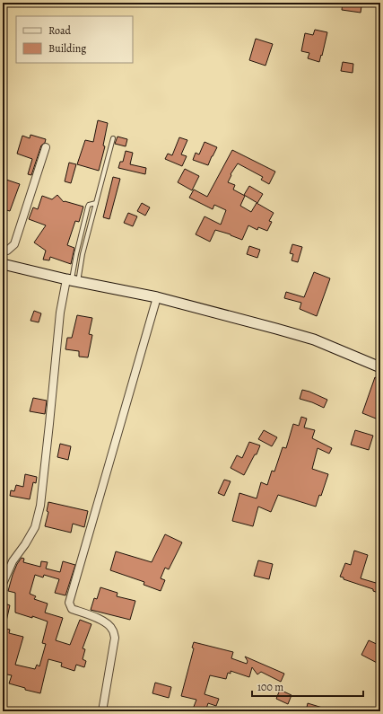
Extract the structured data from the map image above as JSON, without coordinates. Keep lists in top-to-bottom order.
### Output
{
  "legend": ["Road", "Building"],
  "scale_bar": "100 m"
}
